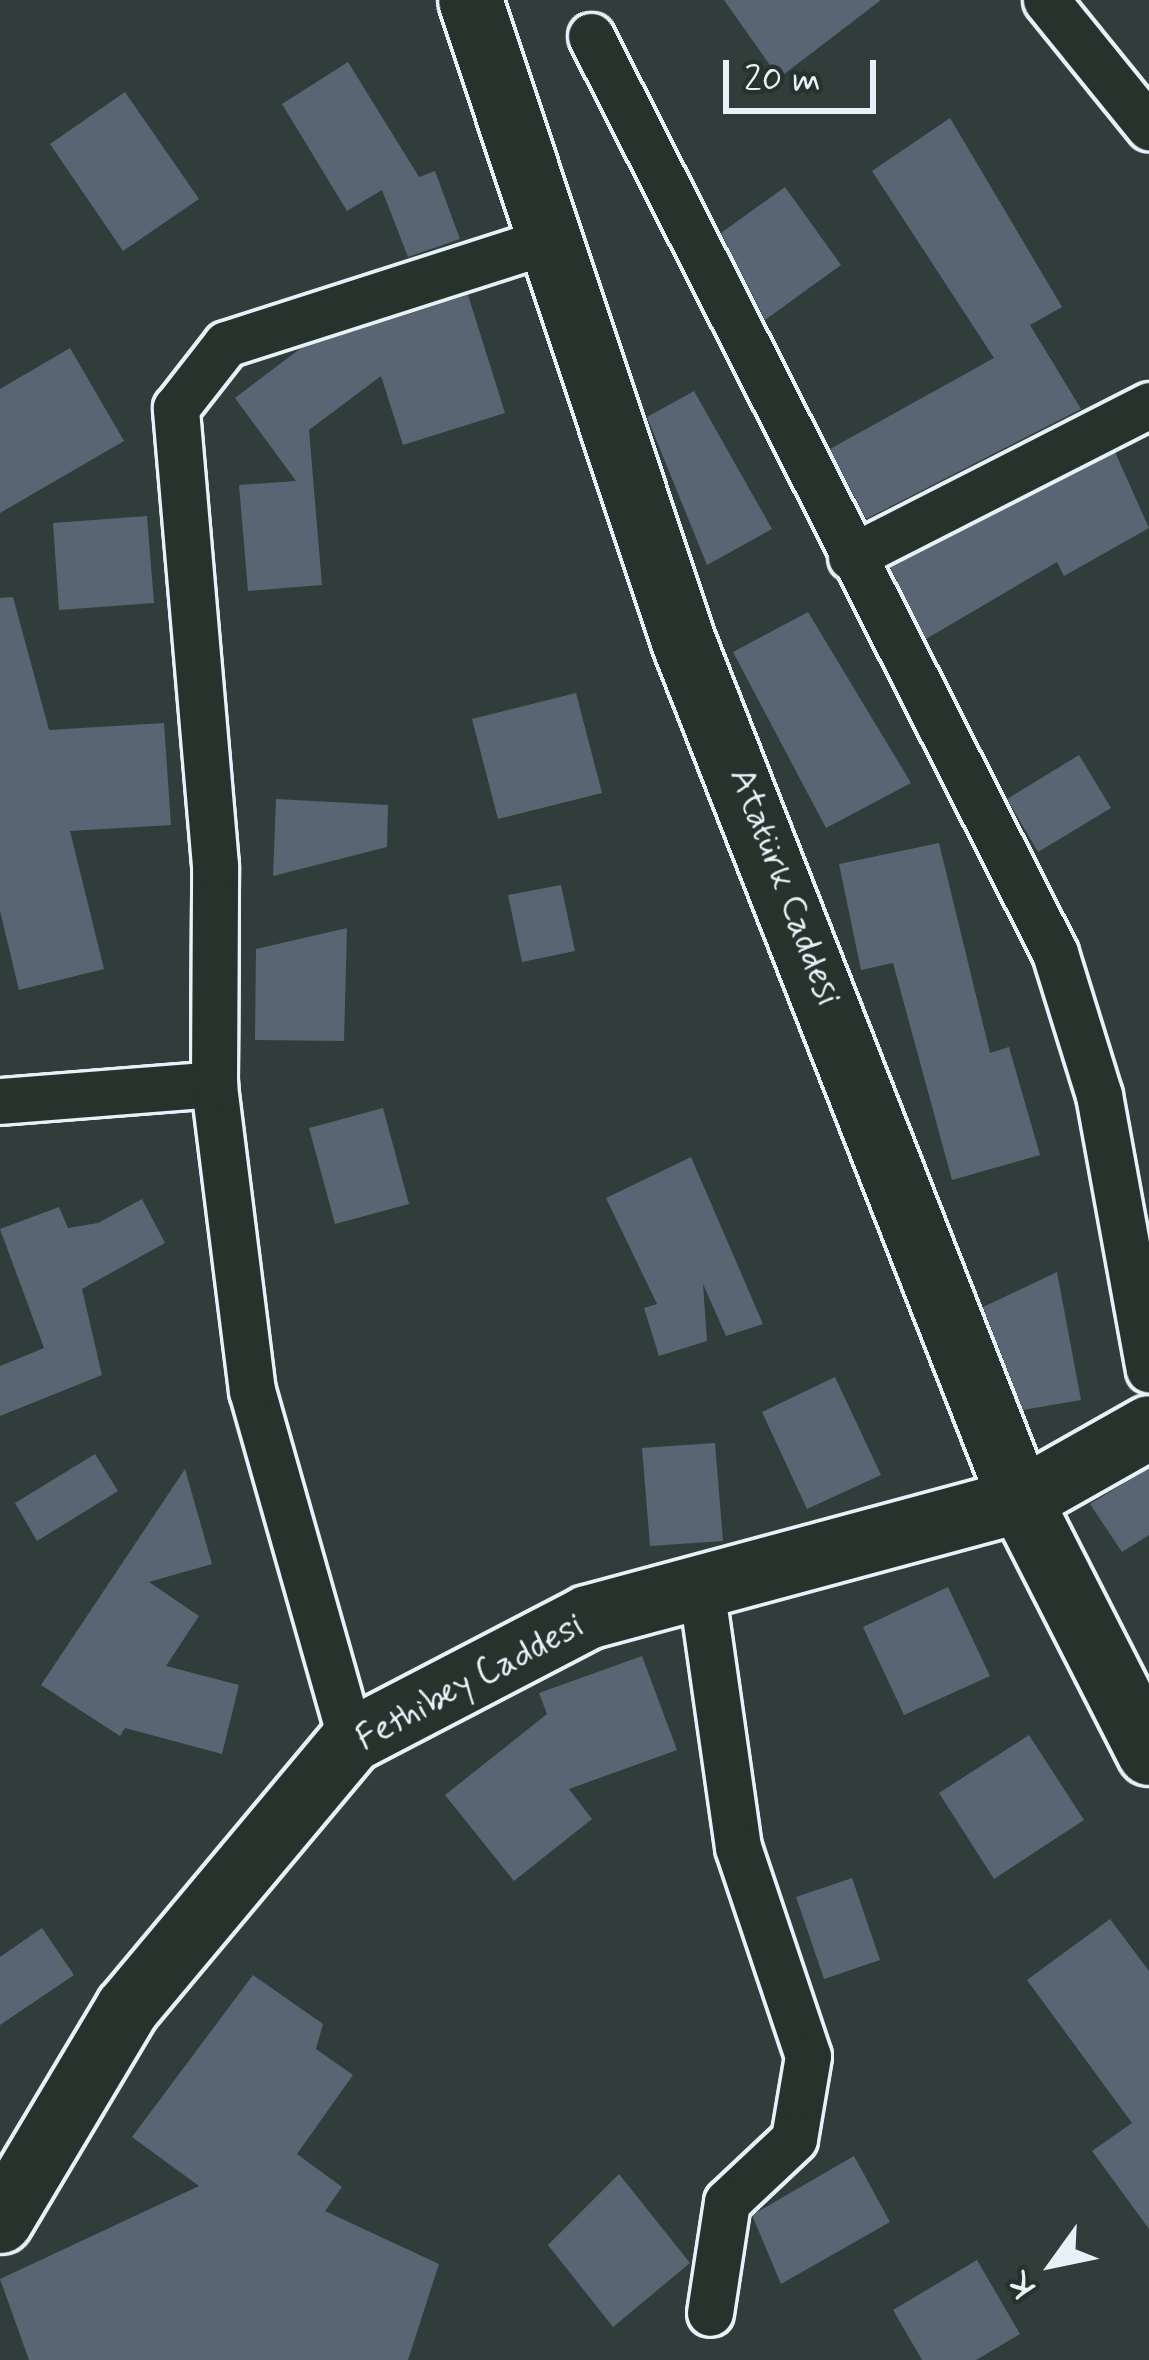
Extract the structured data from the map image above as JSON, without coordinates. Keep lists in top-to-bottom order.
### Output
{
  "streets": {
    "street": ["Atatürk Caddesi", "Fethibey Caddesi"]
  },
  "crossings": [
    ["Atatürk Caddesi", "Fethibey Caddesi"]
  ],
  "scale_bar": "20 m",
  "north": "bottom left"
}
